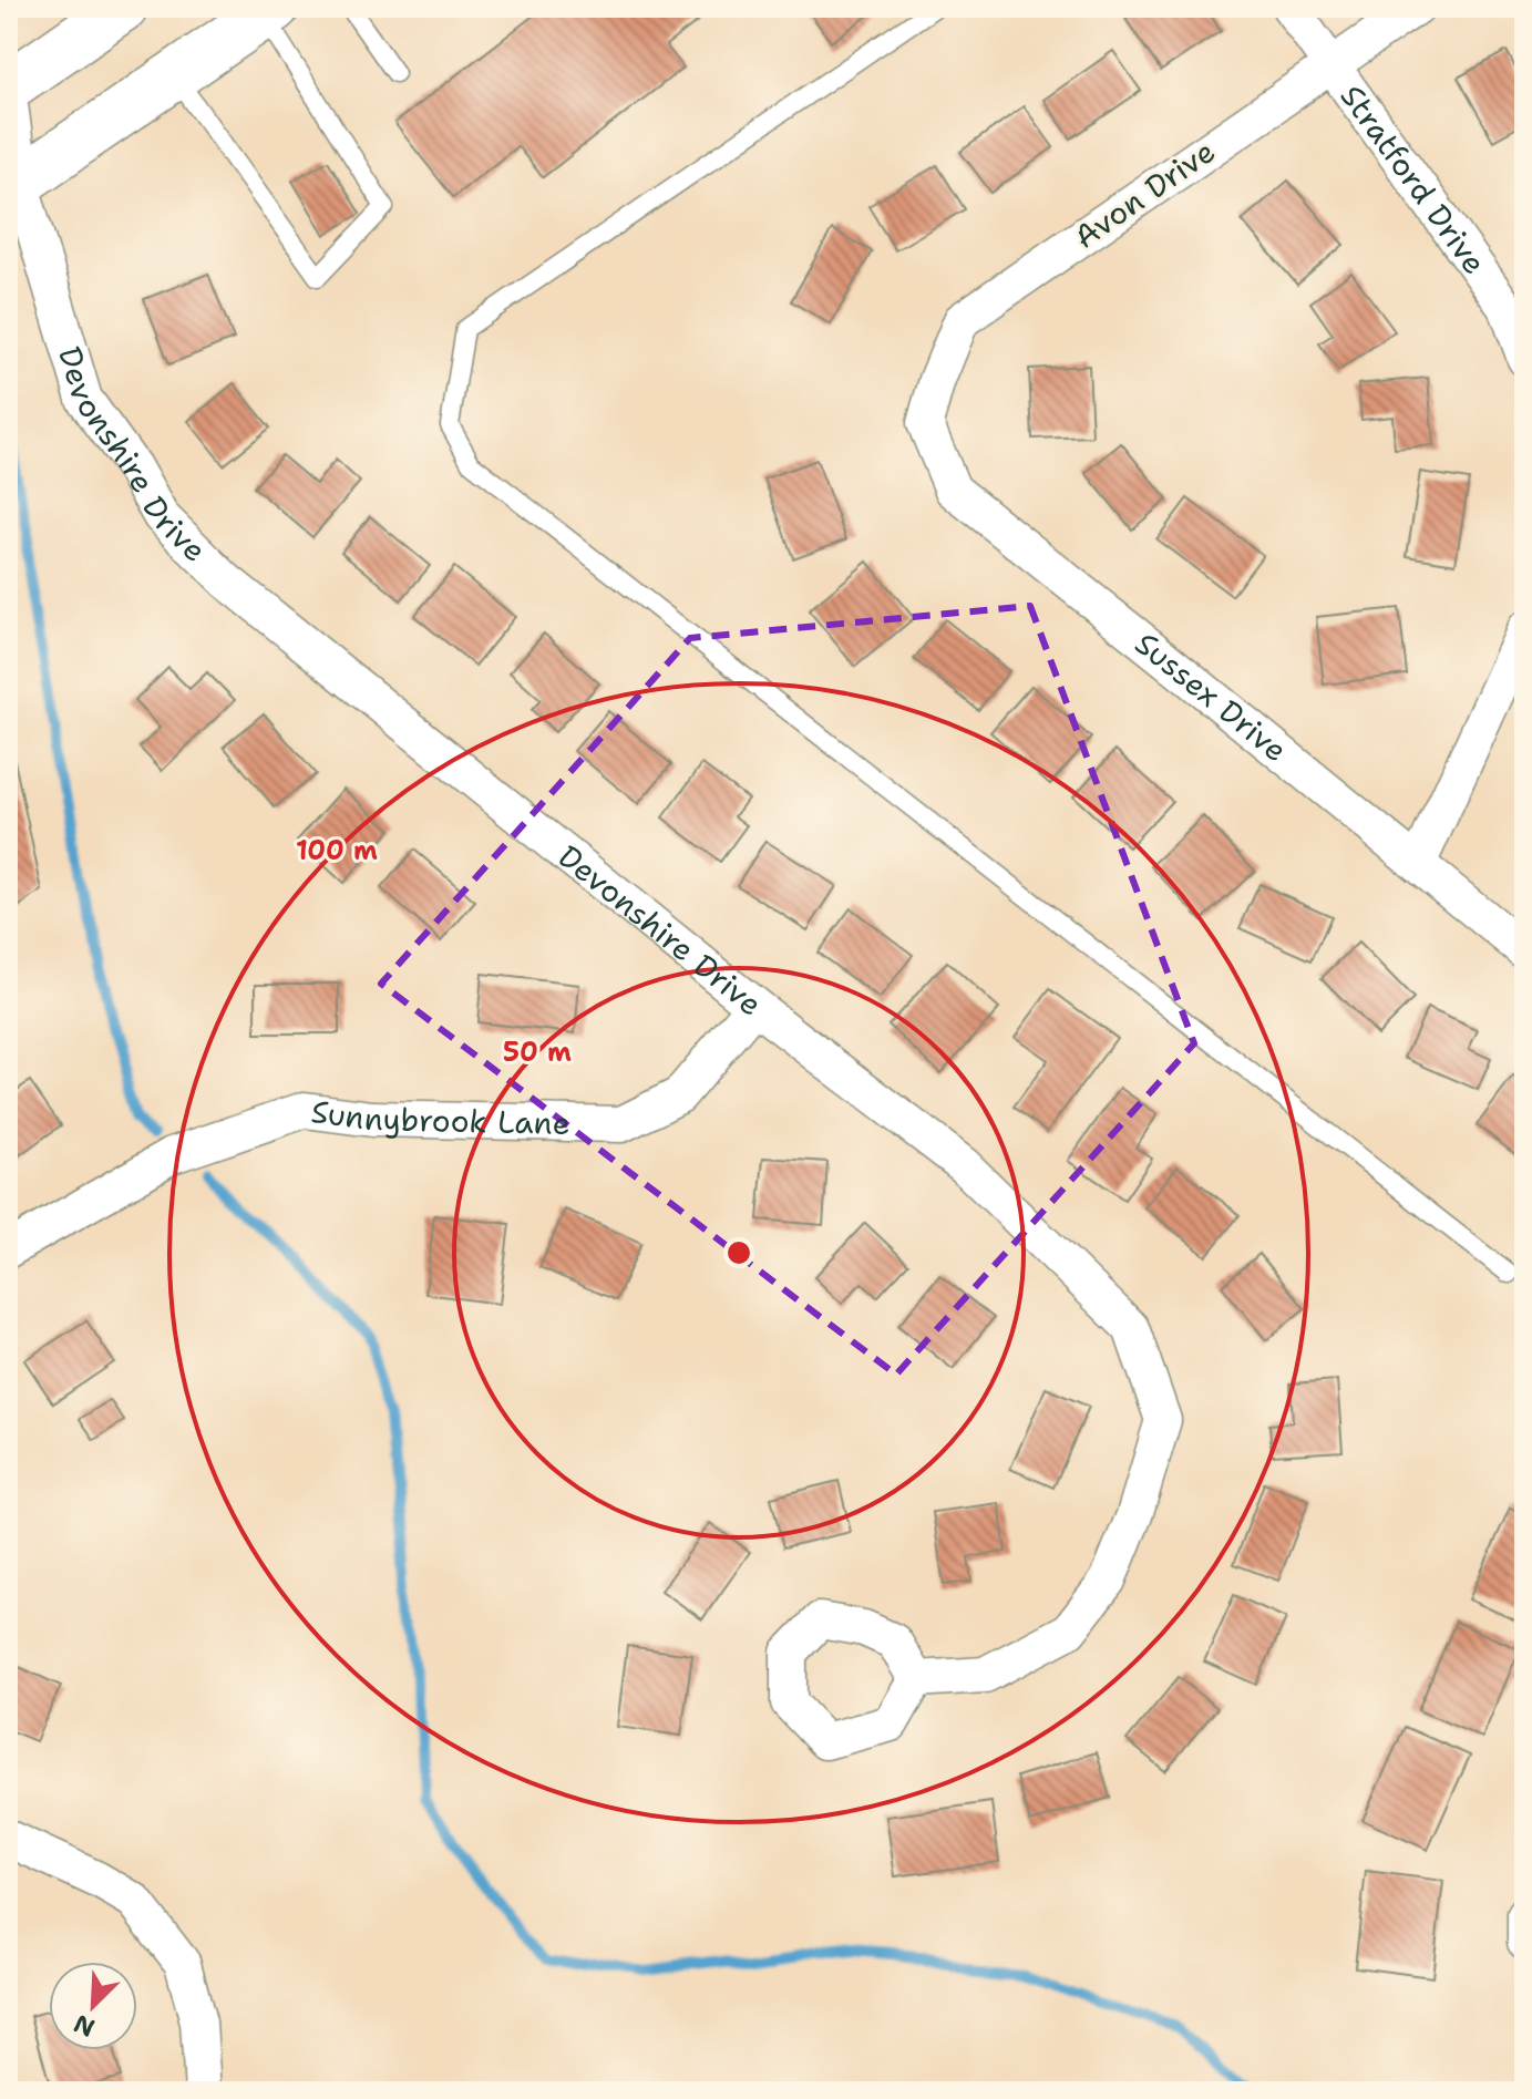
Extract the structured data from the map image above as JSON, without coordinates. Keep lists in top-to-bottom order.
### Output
{
  "streets": {
    "street": [
      "Stratford Drive",
      "Avon Drive",
      "Devonshire Drive",
      "Sussex Drive",
      "Sunnybrook Lane"
    ]
  },
  "crossings": [
    ["Stratford Drive", "Avon Drive"],
    ["Avon Drive", "Sussex Drive"],
    ["Devonshire Drive", "Sunnybrook Lane"]
  ],
  "north": "bottom left",
  "rings": ["100 m", "50 m"]
}
